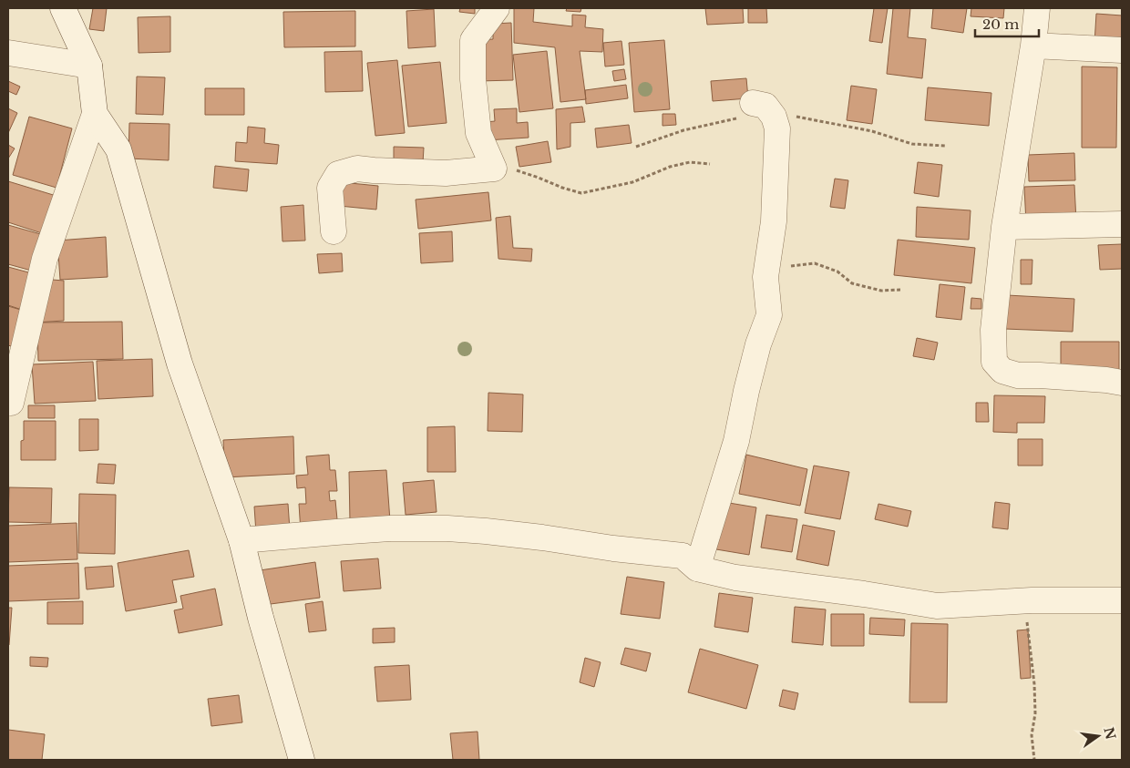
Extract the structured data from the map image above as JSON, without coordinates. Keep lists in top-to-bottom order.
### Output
{
  "scale_bar": "20 m",
  "north": "right"
}
